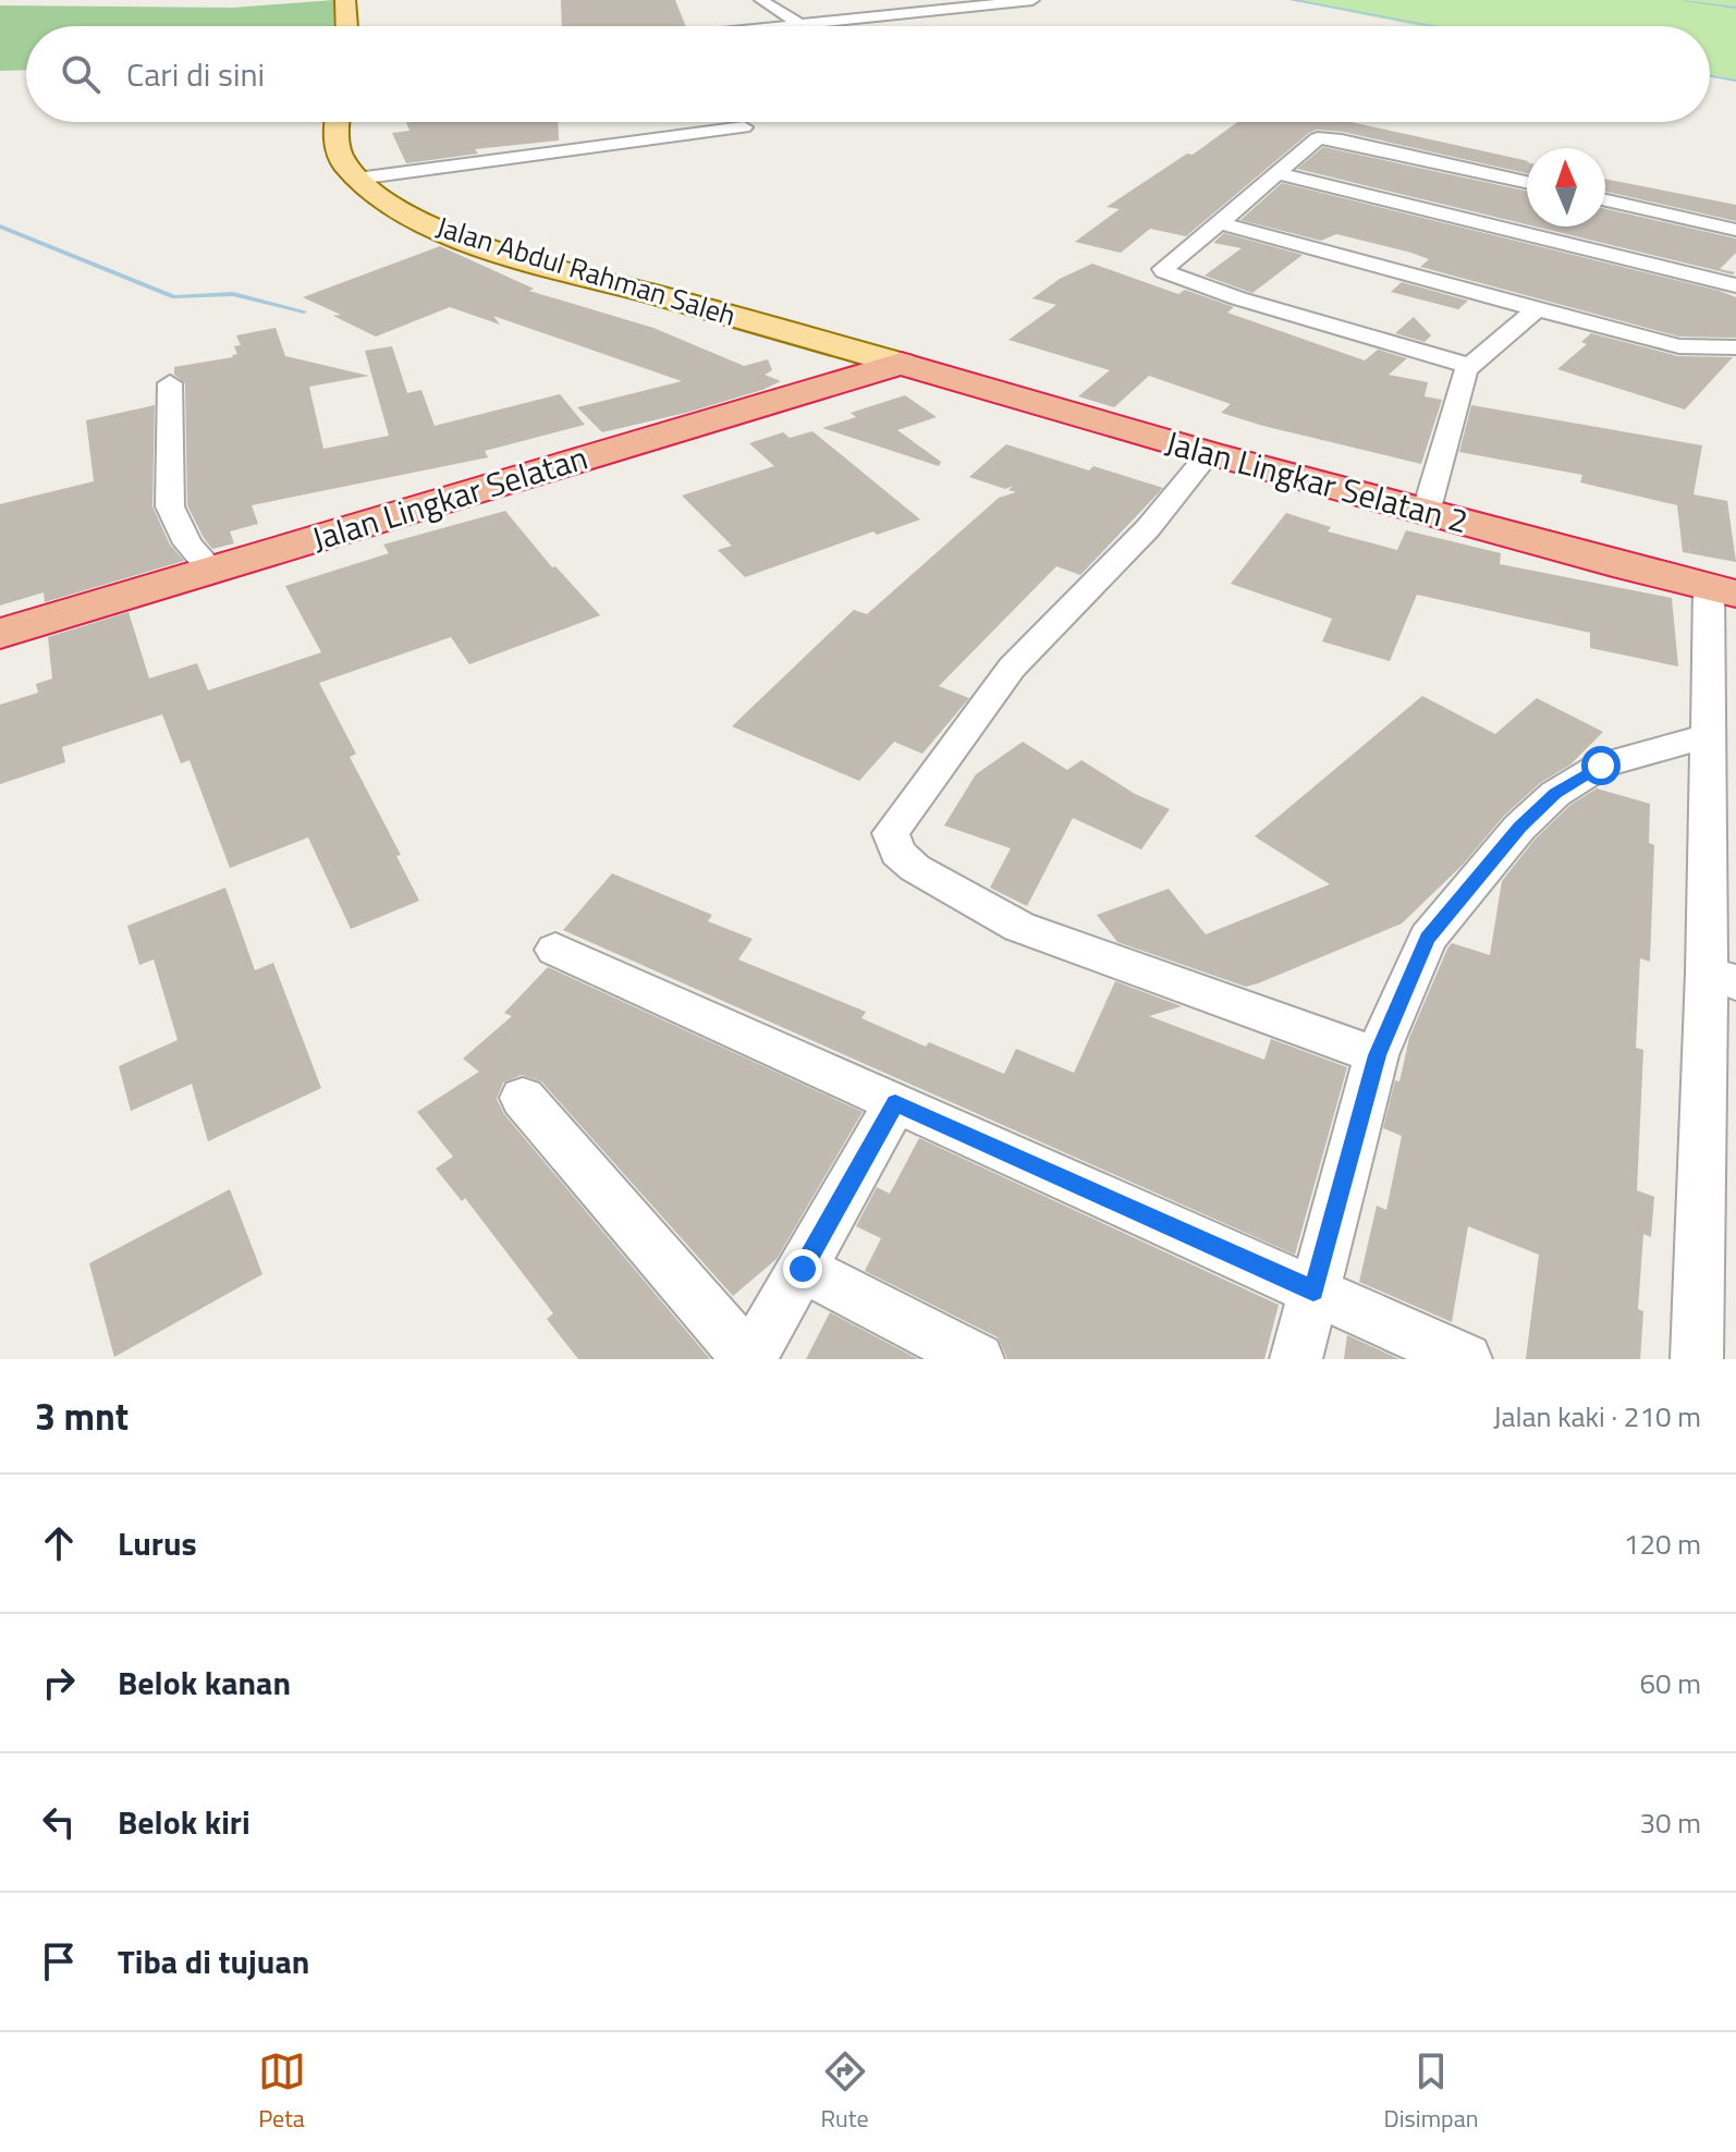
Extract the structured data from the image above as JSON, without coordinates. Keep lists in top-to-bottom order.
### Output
{
  "streets": {
    "highway": ["Jalan Lingkar Selatan 2", "Jalan Lingkar Selatan"],
    "main road": ["Jalan Abdul Rahman Saleh"]
  },
  "crossings": [
    ["Jalan Abdul Rahman Saleh", "Jalan Lingkar Selatan 2"],
    ["Jalan Abdul Rahman Saleh", "Jalan Lingkar Selatan"],
    ["Jalan Lingkar Selatan 2", "Jalan Lingkar Selatan"]
  ],
  "north": "top",
  "page": {
    "search": "Cari di sini",
    "heading": ["3 mnt", "Jalan kaki · 210 m"],
    "list": [
      ["Lurus", "120 m"],
      ["Belok kanan", "60 m"],
      ["Belok kiri", "30 m"],
      "Tiba di tujuan"
    ],
    "nav": ["Peta", "Rute", "Disimpan"]
  }
}
